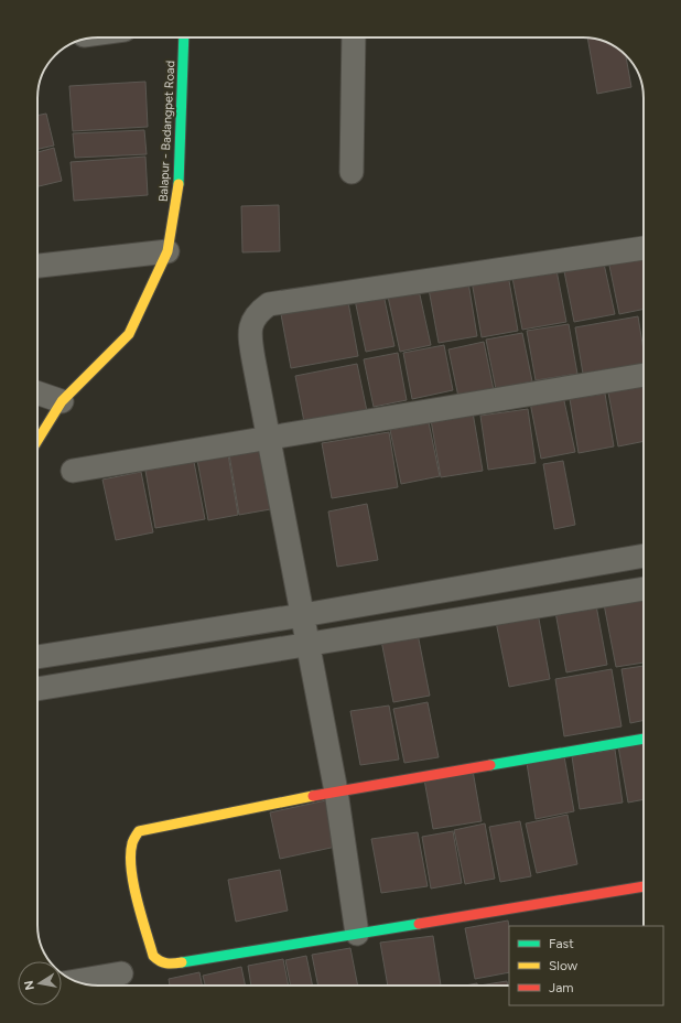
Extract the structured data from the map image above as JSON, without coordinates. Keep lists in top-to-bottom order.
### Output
{
  "streets": {
    "street": ["Balapur - Badangpet Road"]
  },
  "legend": ["Fast", "Slow", "Jam"],
  "north": "left"
}
